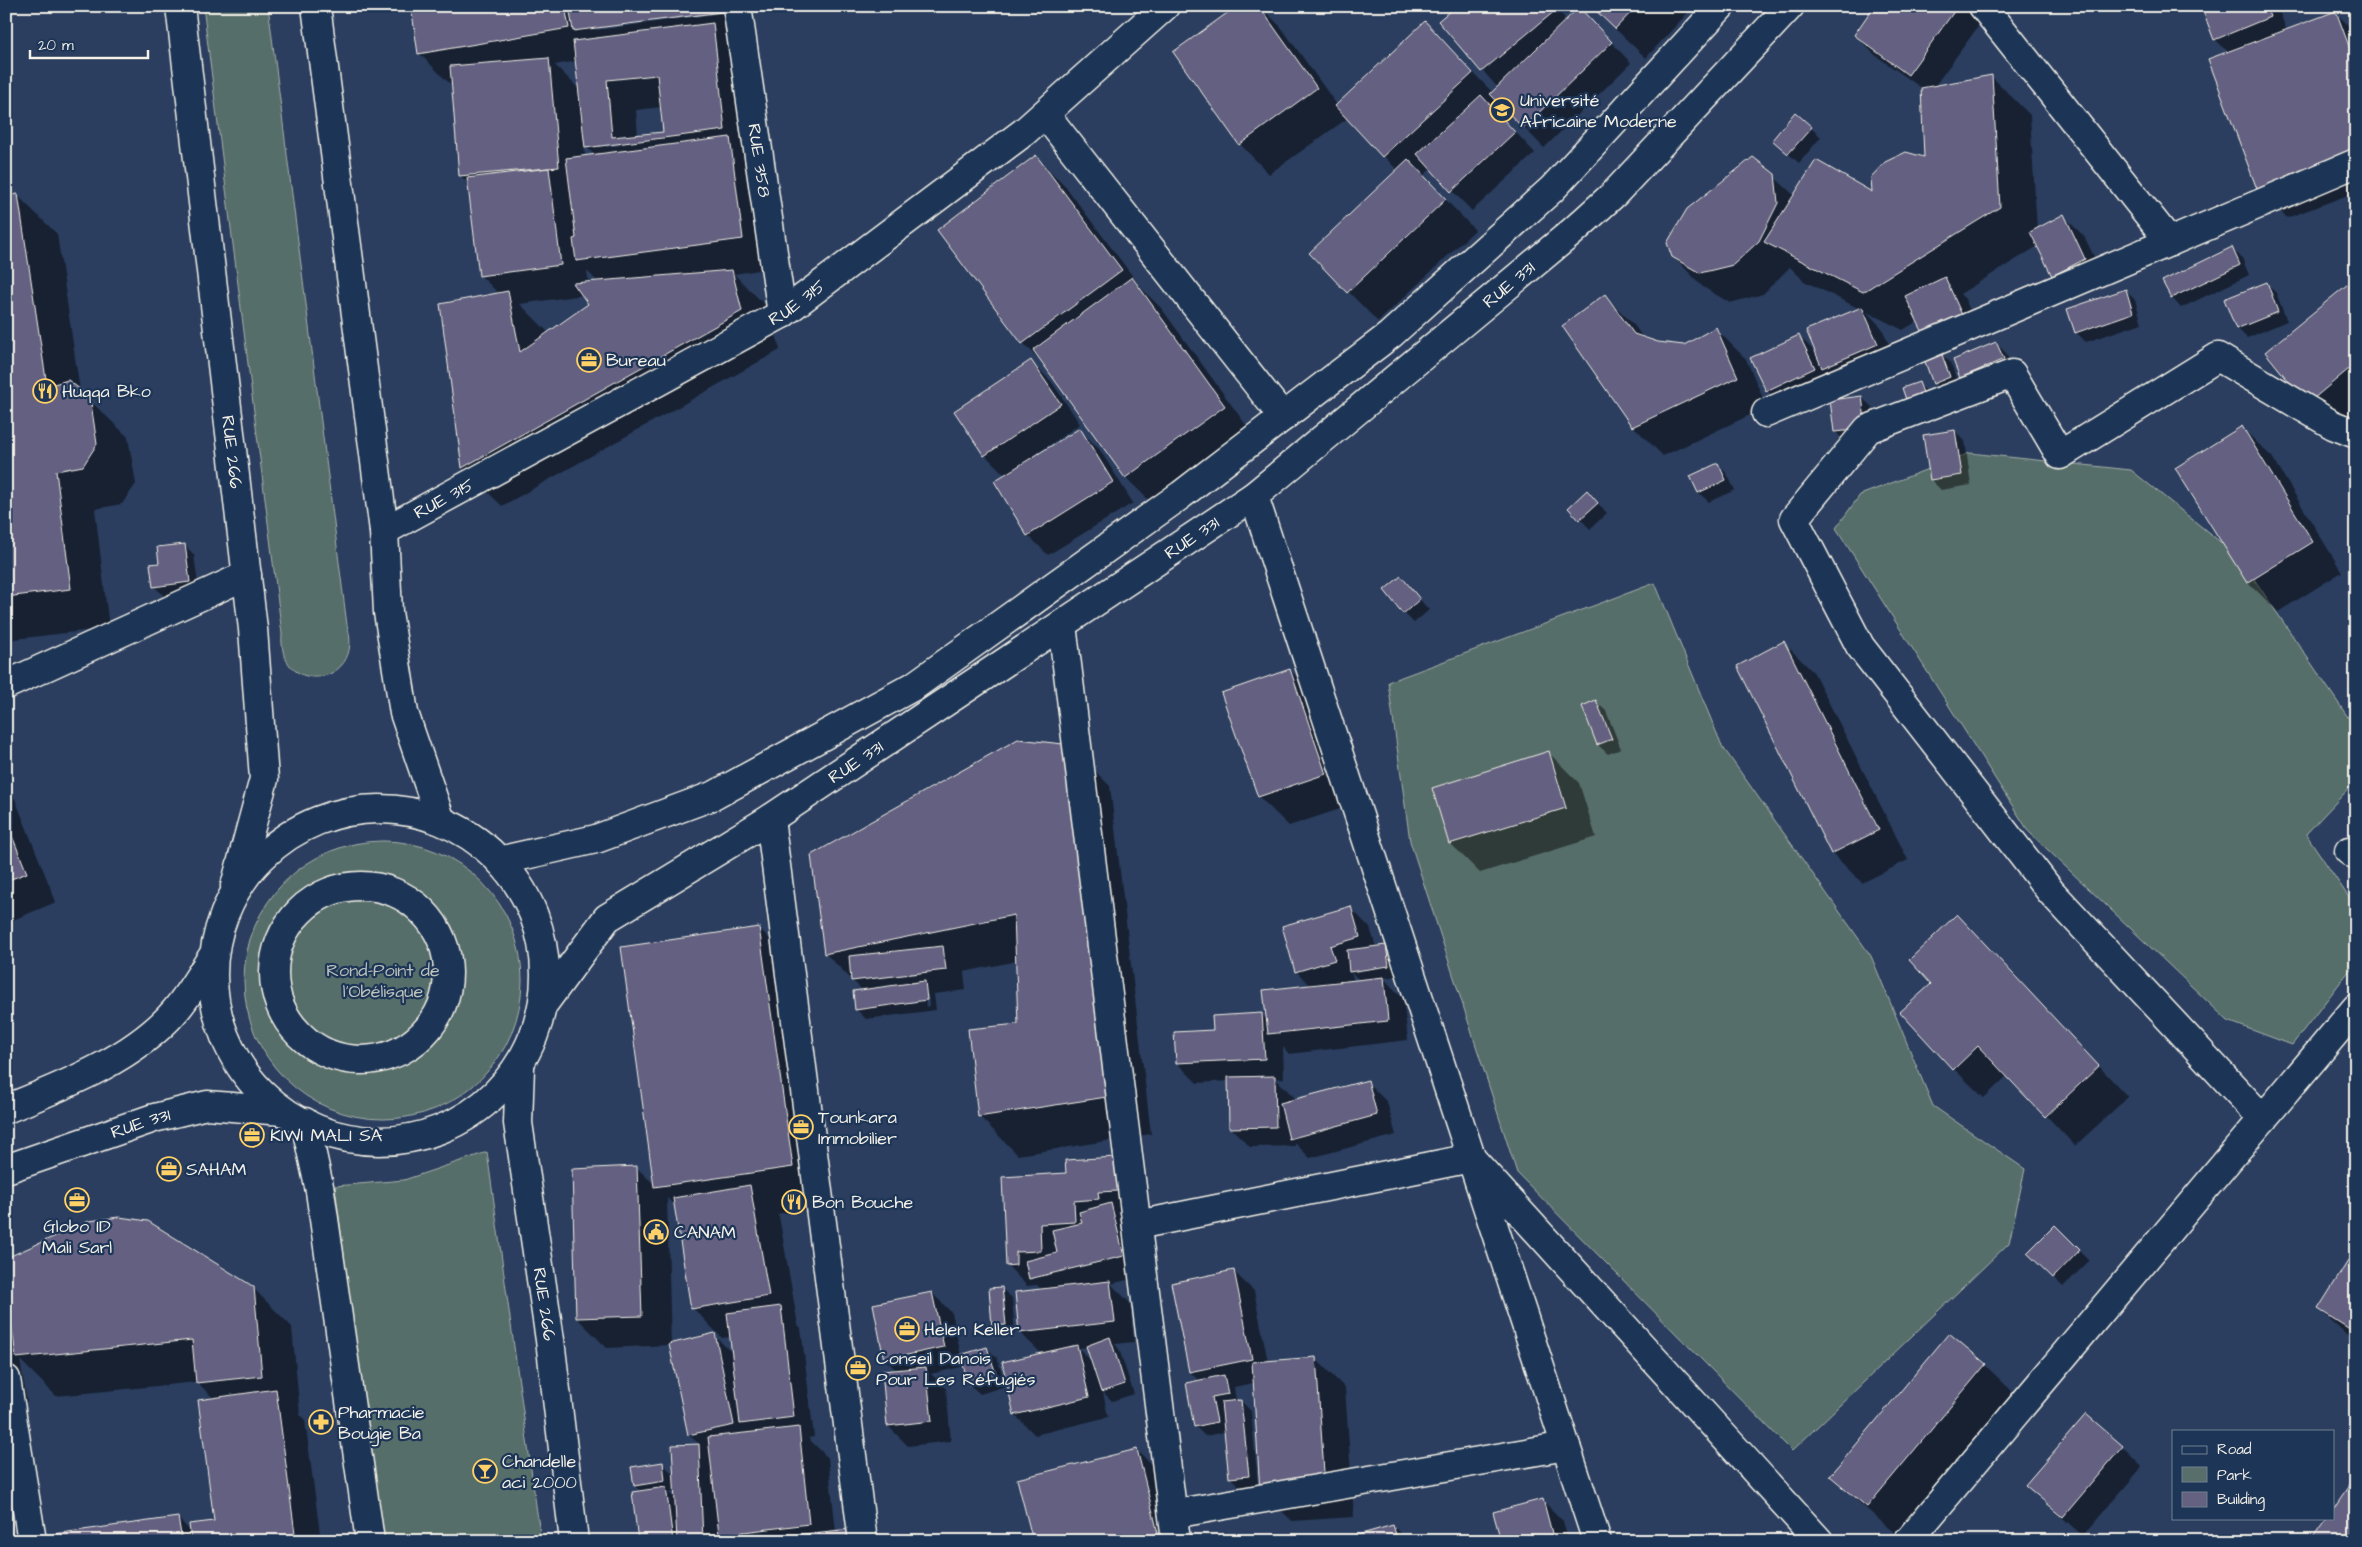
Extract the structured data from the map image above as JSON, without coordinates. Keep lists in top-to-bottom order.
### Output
{
  "streets": {
    "street": [
      "RUE 358",
      "RUE 331",
      "RUE 315",
      "RUE 266"
    ]
  },
  "crossings": [
    ["RUE 358", "RUE 315"]
  ],
  "parks": ["Rond-Point de l'Obélisque"],
  "places": {
    "school or university": ["Université Africaine Moderne"],
    "office": [
      "Bureau",
      "Tounkara Immobilier",
      "KIWI MALI SA",
      "SAHAM",
      "Globo ID Mali Sarl",
      "Helen Keller",
      "Conseil Danois Pour Les Réfugiés"
    ],
    "restaurant": ["Huqqa Bko", "Bon Bouche"],
    "public building": ["CANAM"],
    "pharmacy": ["Pharmacie Bougie Ba"],
    "bar": ["Chandelle aci 2000"]
  },
  "legend": ["Road", "Park", "Building"],
  "scale_bar": "20 m"
}
